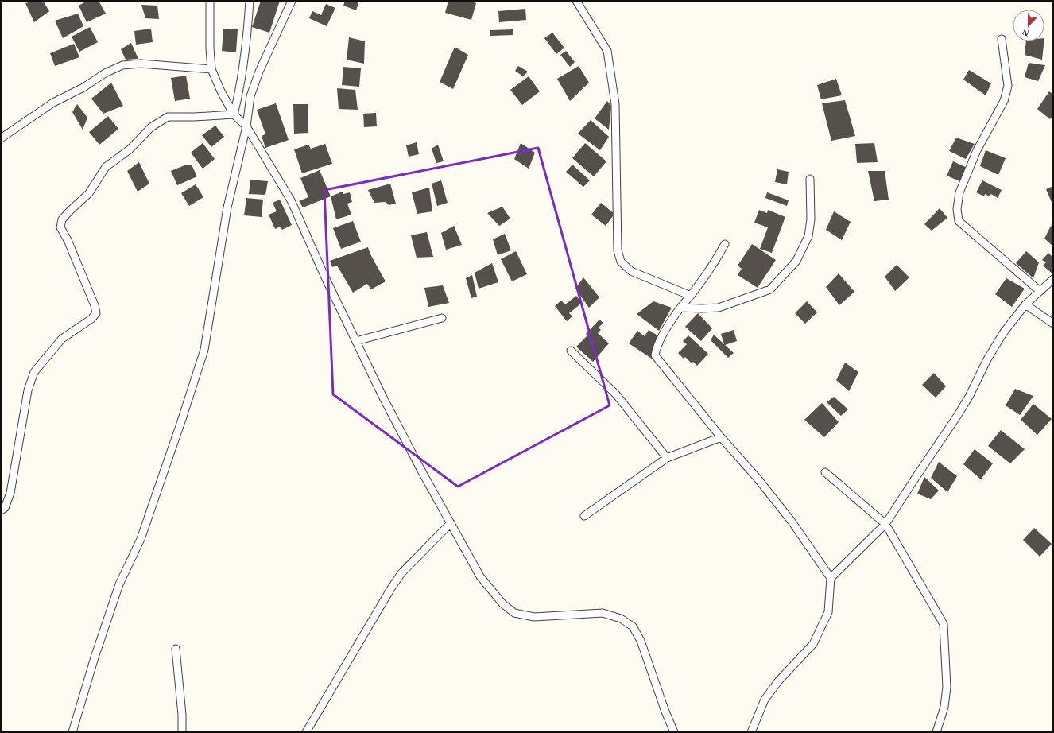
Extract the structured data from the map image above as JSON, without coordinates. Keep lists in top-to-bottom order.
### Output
{
  "north": "bottom"
}
